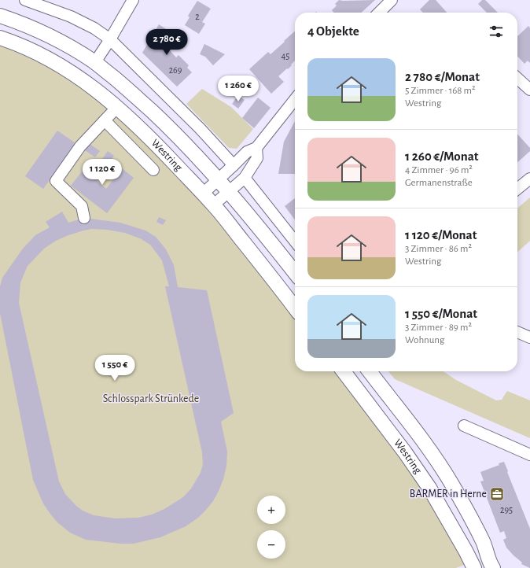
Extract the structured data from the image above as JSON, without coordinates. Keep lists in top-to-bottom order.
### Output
{
  "streets": {
    "main road": ["Westring"]
  },
  "parks": ["Schlosspark Strünkede"],
  "places": {
    "office": ["BARMER in Herne"]
  },
  "house_numbers": [
    "2",
    "45",
    "269",
    "295"
  ],
  "page": {
    "heading": "4 Objekte",
    "price": [
      "2 780 €",
      "1 260 €",
      "1 120 €",
      "1 550 €"
    ],
    "list": [
      {
        "name": "2 780 €/Monat",
        "note": "5 Zimmer · 168 m² · Westring"
      },
      {
        "name": "1 260 €/Monat",
        "note": "4 Zimmer · 96 m² · Germanenstraße"
      },
      {
        "name": "1 120 €/Monat",
        "note": "3 Zimmer · 86 m² · Westring"
      },
      {
        "name": "1 550 €/Monat",
        "note": "3 Zimmer · 89 m² · Wohnung"
      }
    ],
    "map_buttons": ["+", "−"]
  }
}
